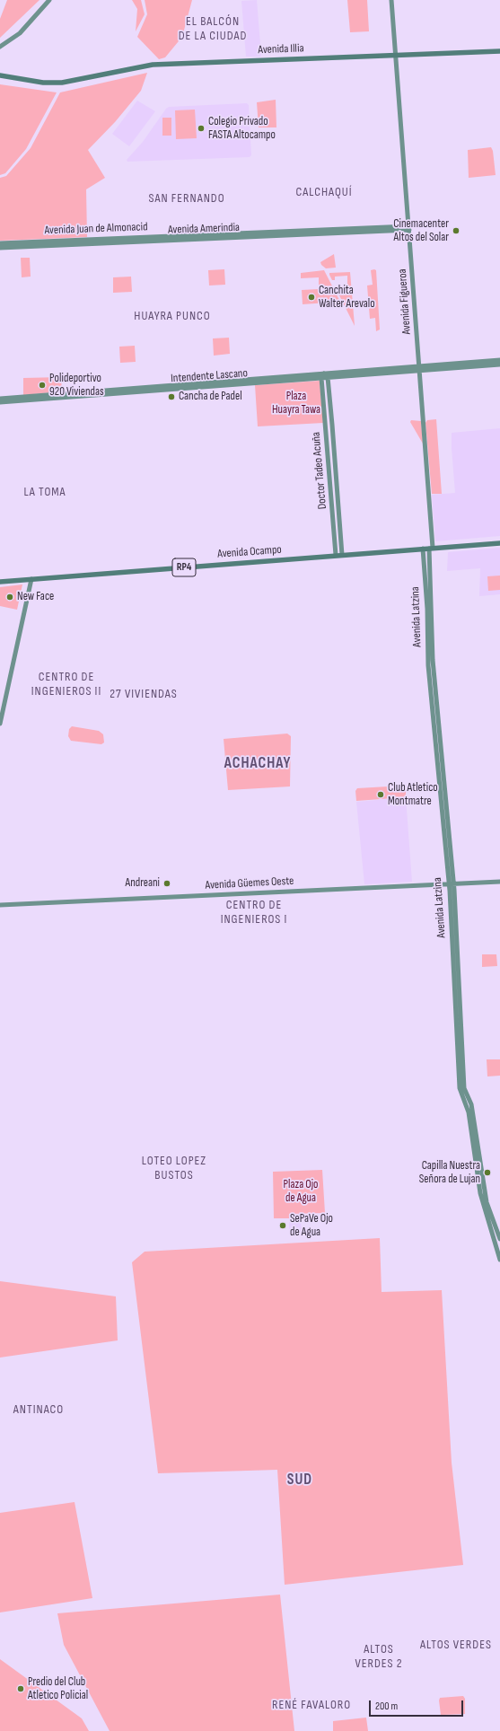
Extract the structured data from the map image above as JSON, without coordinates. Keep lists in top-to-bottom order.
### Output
{
  "streets": {
    "main road": ["Avenida Illia", "Avenida Ocampo", "RP4"],
    "street": [
      "Avenida Juan de Almonacid",
      "Avenida Amerindia",
      "Avenida Figueroa",
      "Intendente Lascano",
      "Doctor Tadeo Acuña",
      "Avenida Latzina",
      "Avenida Güemes Oeste"
    ]
  },
  "crossings": [
    ["Avenida Illia", "Avenida Figueroa"],
    ["Avenida Juan de Almonacid", "Avenida Amerindia"],
    ["Avenida Juan de Almonacid", "Avenida Figueroa"],
    ["Avenida Amerindia", "Avenida Figueroa"],
    ["Avenida Figueroa", "Intendente Lascano"],
    ["Avenida Figueroa", "Avenida Ocampo"],
    ["Avenida Figueroa", "Avenida Latzina"],
    ["Intendente Lascano", "Doctor Tadeo Acuña"],
    ["Doctor Tadeo Acuña", "Avenida Ocampo"],
    ["Avenida Ocampo", "Avenida Latzina"],
    ["Avenida Latzina", "Avenida Güemes Oeste"]
  ],
  "districts": [
    "EL BALCÓN DE LA CIUDAD",
    "CALCHAQUÍ",
    "SAN FERNANDO",
    "HUAYRA PUNCO",
    "LA TOMA",
    "CENTRO DE INGENIEROS II",
    "27 VIVIENDAS",
    "ACHACHAY",
    "CENTRO DE INGENIEROS I",
    "LOTEO LOPEZ BUSTOS",
    "ANTINACO",
    "SUD",
    "ALTOS VERDES",
    "ALTOS VERDES 2",
    "RENÉ FAVALORO"
  ],
  "parks": ["Plaza Huayra Tawa", "Plaza Ojo de Agua"],
  "places": [
    "Colegio Privado FASTA Altocampo",
    "Cinemacenter Altos del Solar",
    "Canchita Walter Arevalo",
    "Polideportivo 920 Viviendas",
    "Cancha de Padel",
    "New Face",
    "Club Atletico Montmatre",
    "Andreani",
    "Capilla Nuestra Señora de Lujan",
    "SePaVe Ojo de Agua",
    "Predio del Club Atletico Policial"
  ],
  "scale_bar": "200 m"
}
